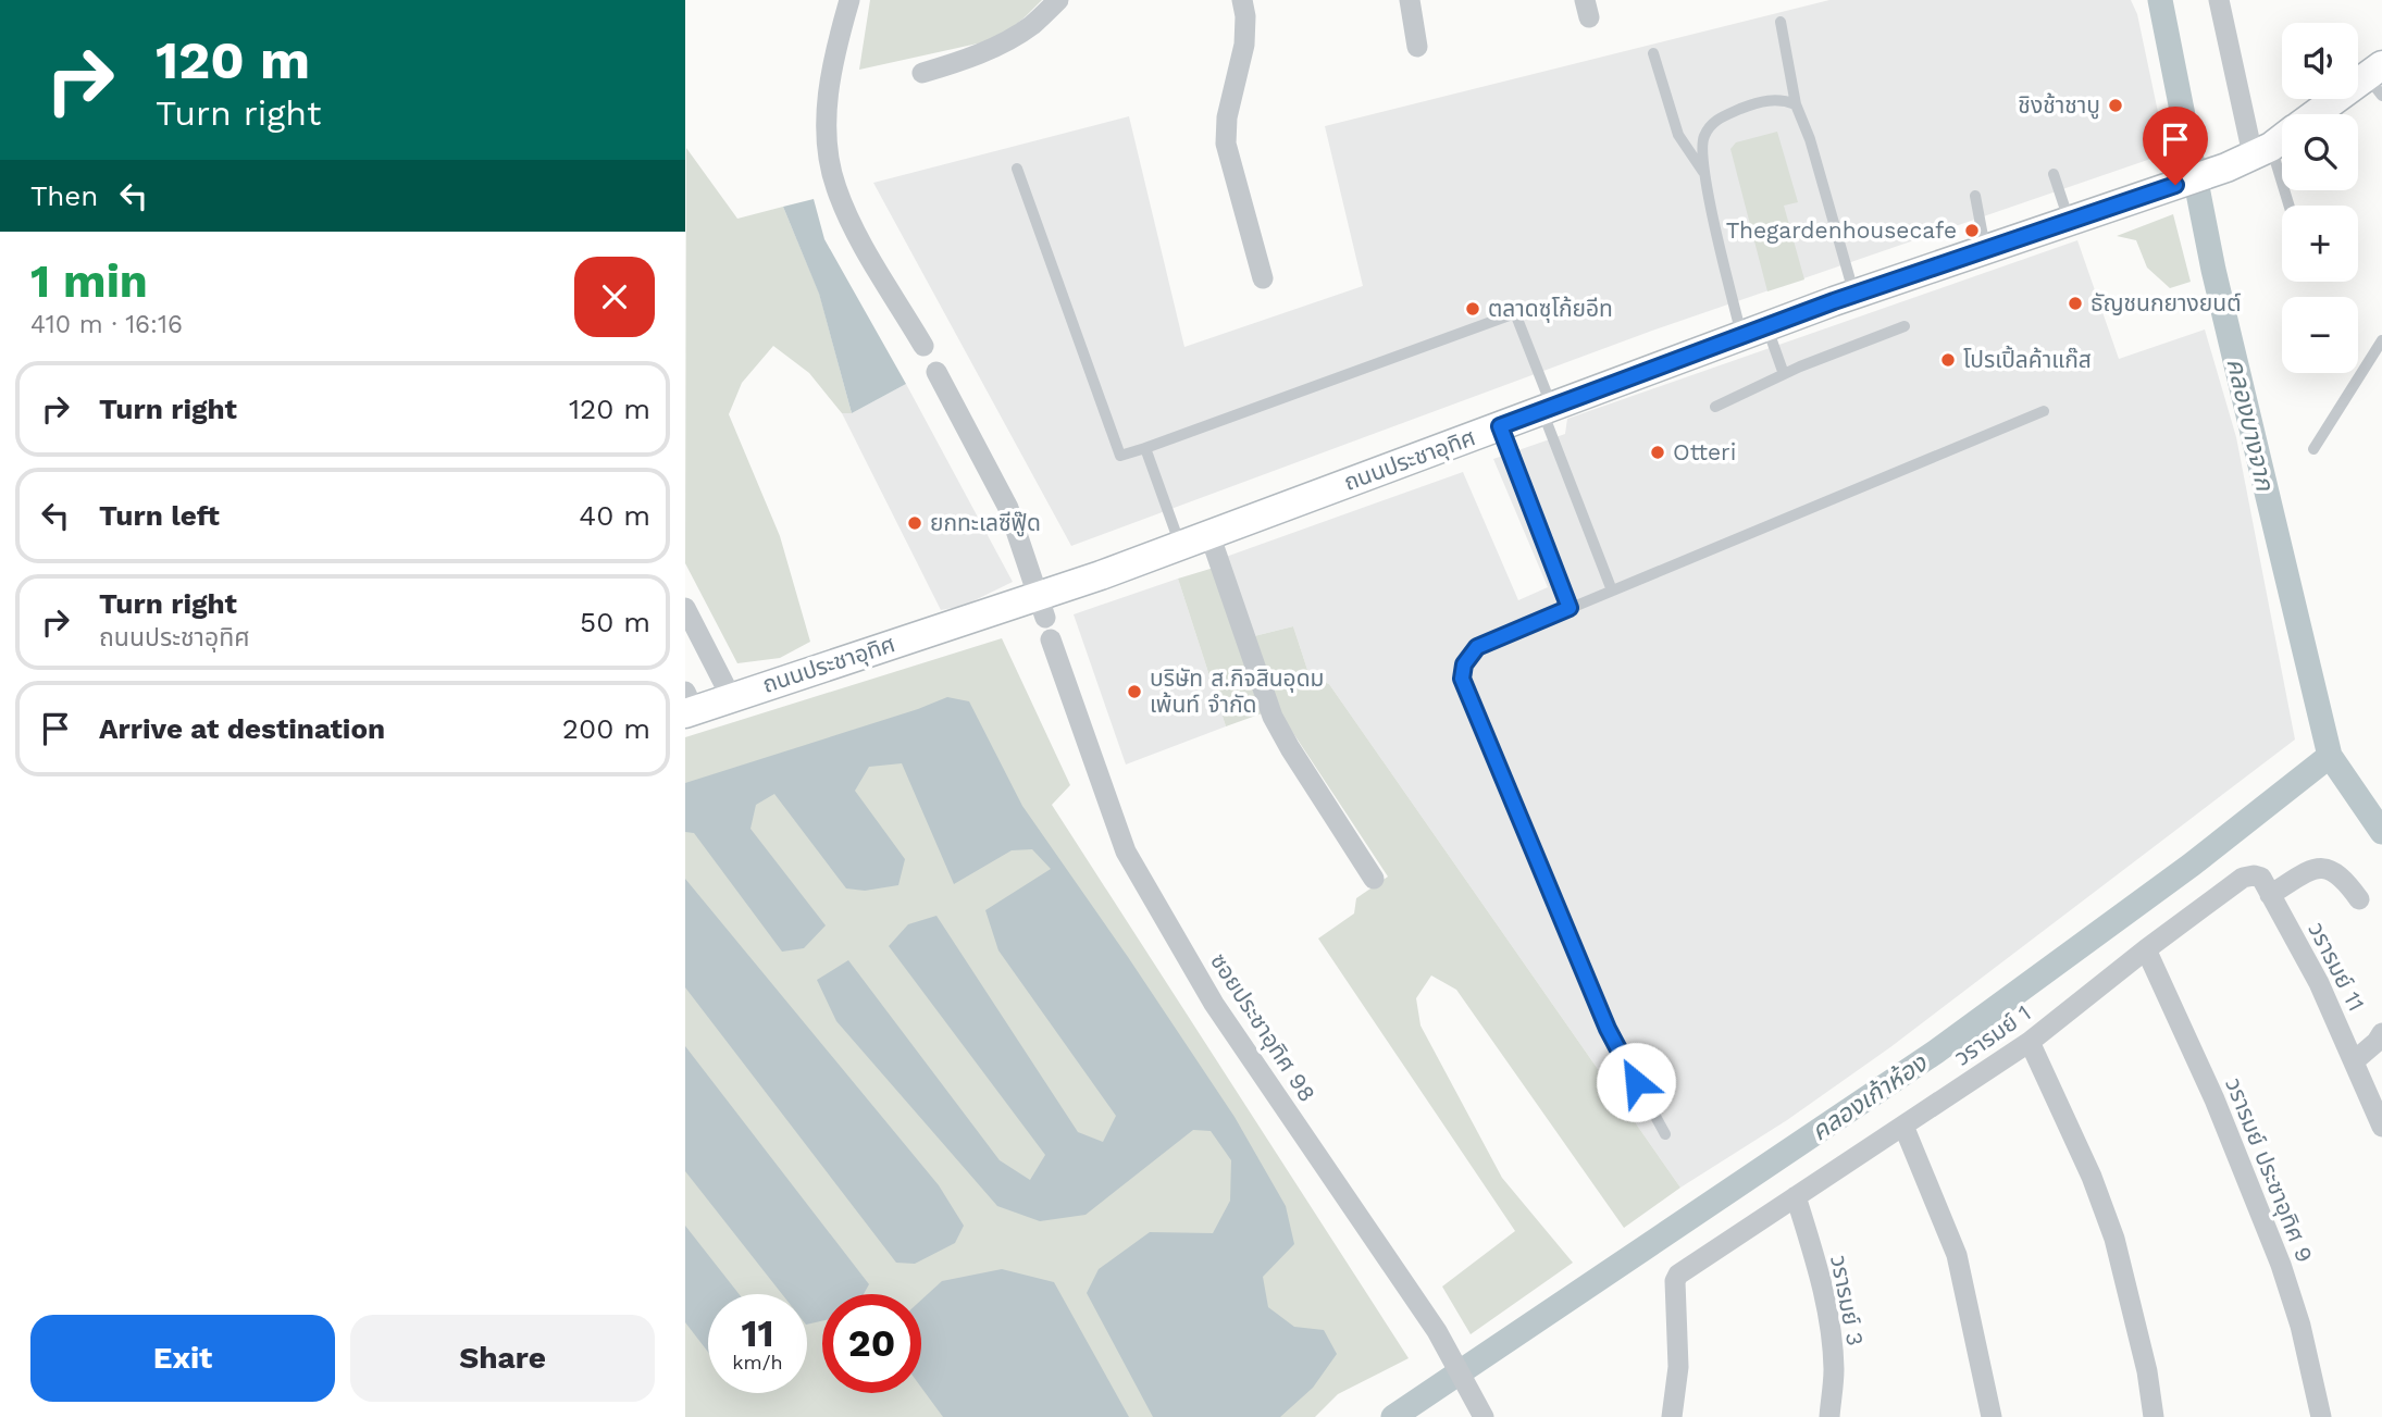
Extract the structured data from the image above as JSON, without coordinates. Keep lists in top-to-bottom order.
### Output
{
  "streets": {
    "main road": ["ถนนประชาอุทิศ"],
    "street": [
      "วรารมย์ 11",
      "ซอยประชาอุทิศ 98",
      "วรารมย์ 1",
      "วรารมย์ ประชาอุทิศ 9",
      "วรารมย์ 3"
    ]
  },
  "crossings": [
    ["วรารมย์ 11", "วรารมย์ 1"],
    ["วรารมย์ 1", "วรารมย์ ประชาอุทิศ 9"],
    ["วรารมย์ 1", "วรารมย์ 3"]
  ],
  "water": ["คลองบางจาก", "คลองเก้าห้อง"],
  "places": [
    "ชิงช้าชาบู",
    "Thegardenhousecafe",
    "ธัญชนกยางยนต์",
    "ตลาดซุโก้ยอีท",
    "โปรเปิ้ลค้าแก๊ส",
    "Otteri",
    "ยกทะเลซีฟู๊ด",
    "บริษัท ส.กิจสินอุดม เพ้นท์ จำกัด"
  ],
  "page": {
    "turn": ["120 m", "Turn right"],
    "map_buttons": ["+", "−"],
    "then": "Then",
    "heading": ["1 min", "410 m · 16:16"],
    "list": [
      {
        "name": "Turn right",
        "value": "120 m"
      },
      {
        "name": "Turn left",
        "value": "40 m"
      },
      {
        "name": "Turn right",
        "note": "ถนนประชาอุทิศ",
        "value": "50 m"
      },
      {
        "name": "Arrive at destination",
        "value": "200 m"
      }
    ],
    "speed": "11 km/h",
    "limit": "20",
    "buttons": ["Exit", "Share"]
  }
}
